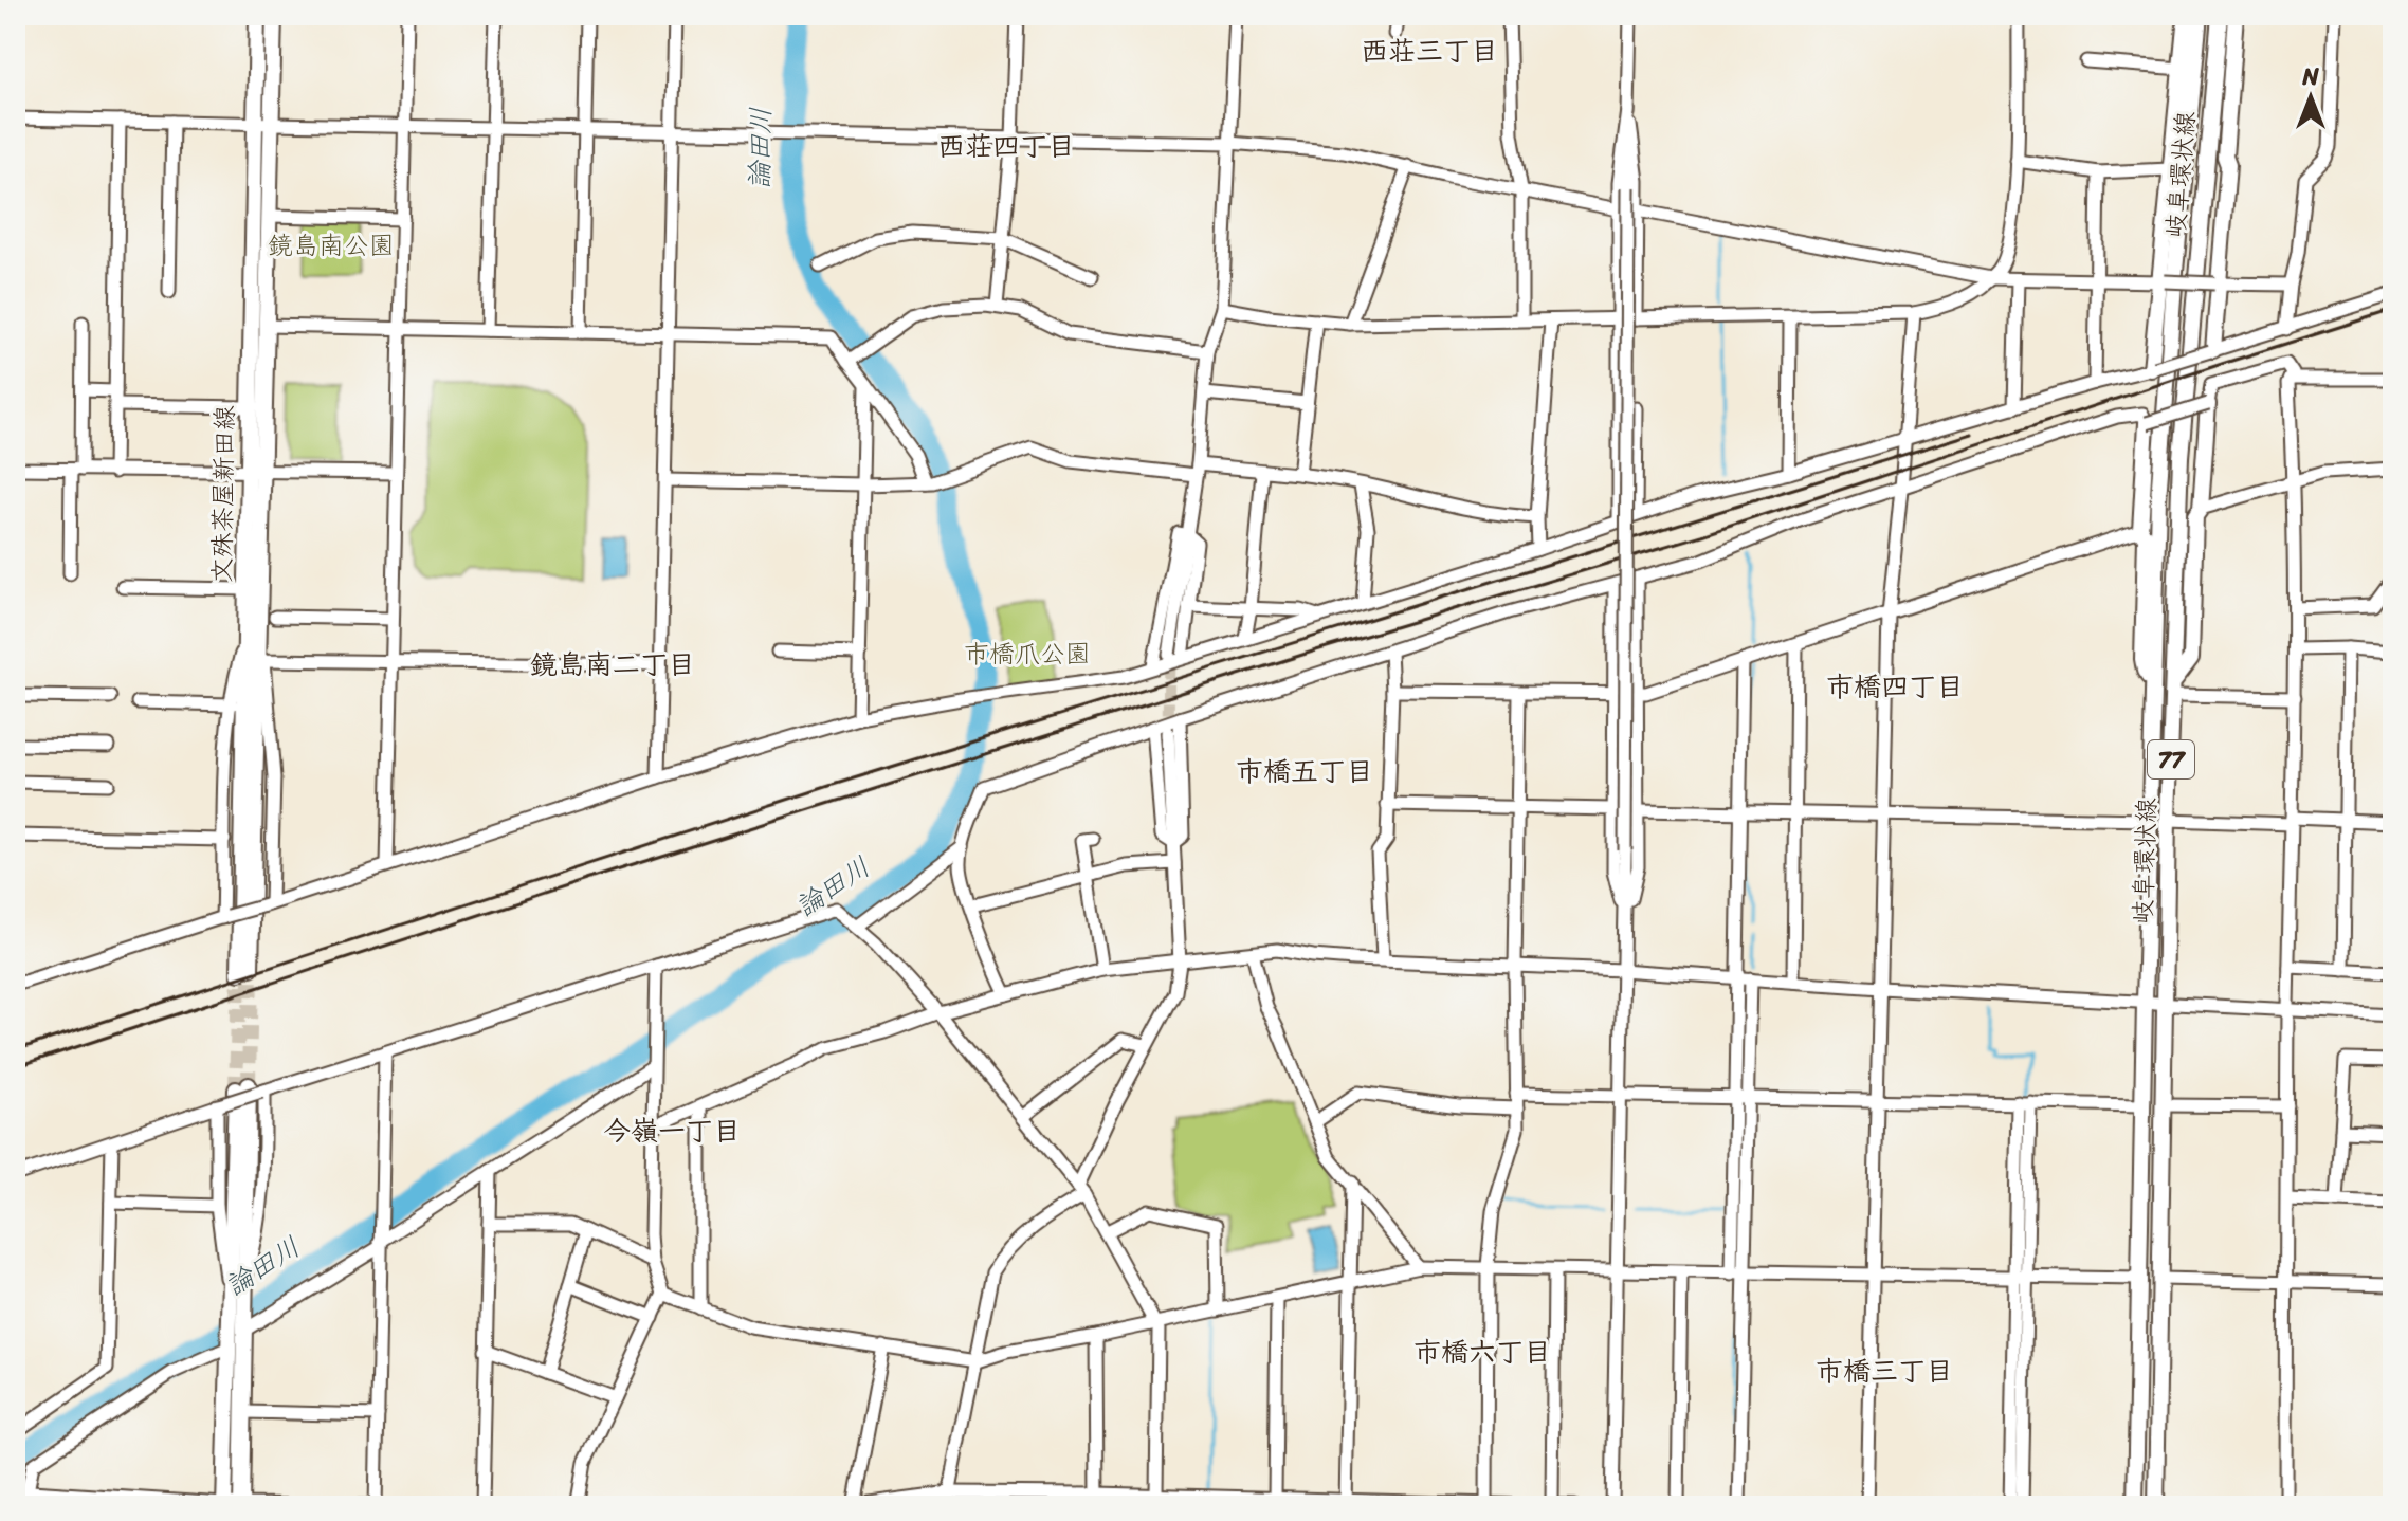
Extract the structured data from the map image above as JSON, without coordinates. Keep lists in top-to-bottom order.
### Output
{
  "streets": {
    "main road": ["岐阜環状線", "文殊茶屋新田線", "77"]
  },
  "districts": [
    "西荘三丁目",
    "西荘四丁目",
    "鏡島南二丁目",
    "市橋四丁目",
    "市橋五丁目",
    "今嶺一丁目",
    "市橋六丁目",
    "市橋三丁目"
  ],
  "water": ["論田川"],
  "parks": ["鏡島南公園", "市橋爪公園"],
  "north": "top"
}
